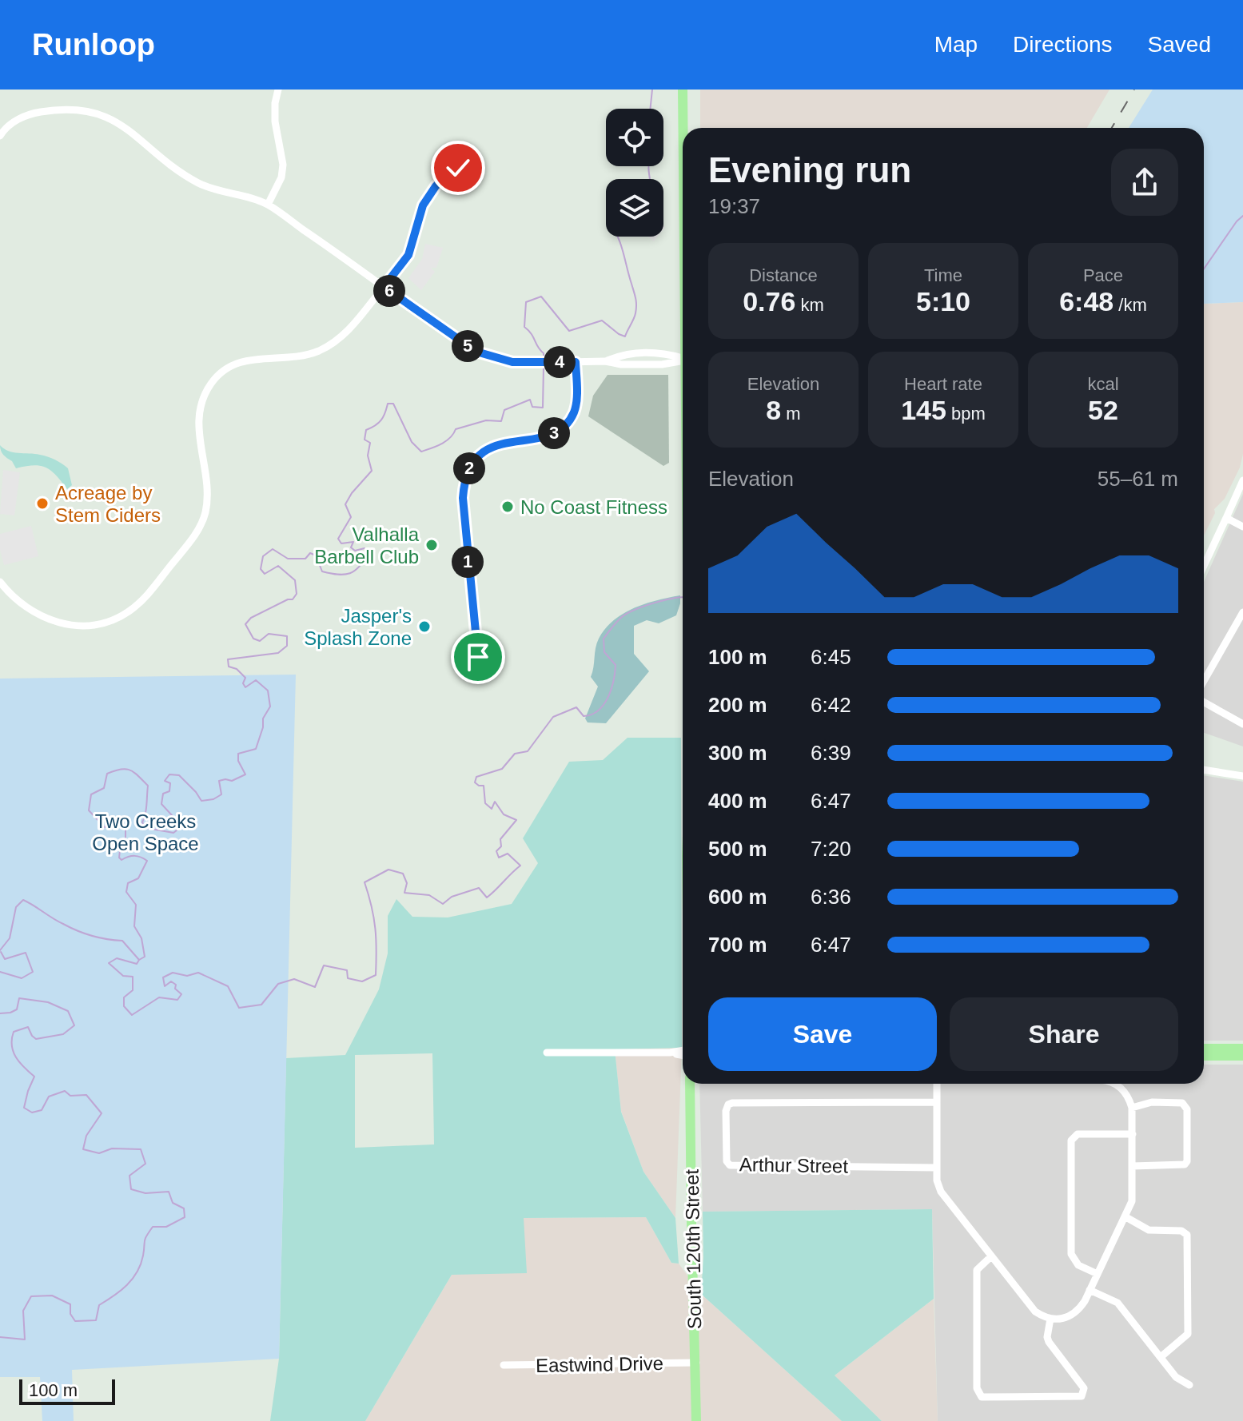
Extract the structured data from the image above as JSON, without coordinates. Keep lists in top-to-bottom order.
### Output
{
  "streets": {
    "main road": ["South 120th Street"],
    "street": ["Arthur Street", "Eastwind Drive"]
  },
  "crossings": [
    ["South 120th Street", "Eastwind Drive"]
  ],
  "parks": ["Two Creeks Open Space"],
  "places": [
    "Acreage by Stem Ciders",
    "No Coast Fitness",
    "Valhalla Barbell Club",
    "Jasper's Splash Zone"
  ],
  "scale_bar": "100 m",
  "page": {
    "header": "Runloop",
    "nav": ["Map", "Directions", "Saved"],
    "heading": ["Evening run", "19:37"],
    "stats": [
      ["Distance", "0.76 km"],
      ["Time", "5:10"],
      ["Pace", "6:48 /km"],
      ["Elevation", "8 m"],
      ["Heart rate", "145 bpm"],
      ["kcal", "52"]
    ],
    "pins": [
      "6",
      "5",
      "4",
      "3",
      "2",
      "1"
    ],
    "chart": ["Elevation", "55–61 m"],
    "list": [
      {
        "name": "100 m",
        "note": "6:45"
      },
      {
        "name": "200 m",
        "note": "6:42"
      },
      {
        "name": "300 m",
        "note": "6:39"
      },
      {
        "name": "400 m",
        "note": "6:47"
      },
      {
        "name": "500 m",
        "note": "7:20"
      },
      {
        "name": "600 m",
        "note": "6:36"
      },
      {
        "name": "700 m",
        "note": "6:47"
      }
    ],
    "buttons": ["Save", "Share"],
    "scale": "100 m"
  }
}
